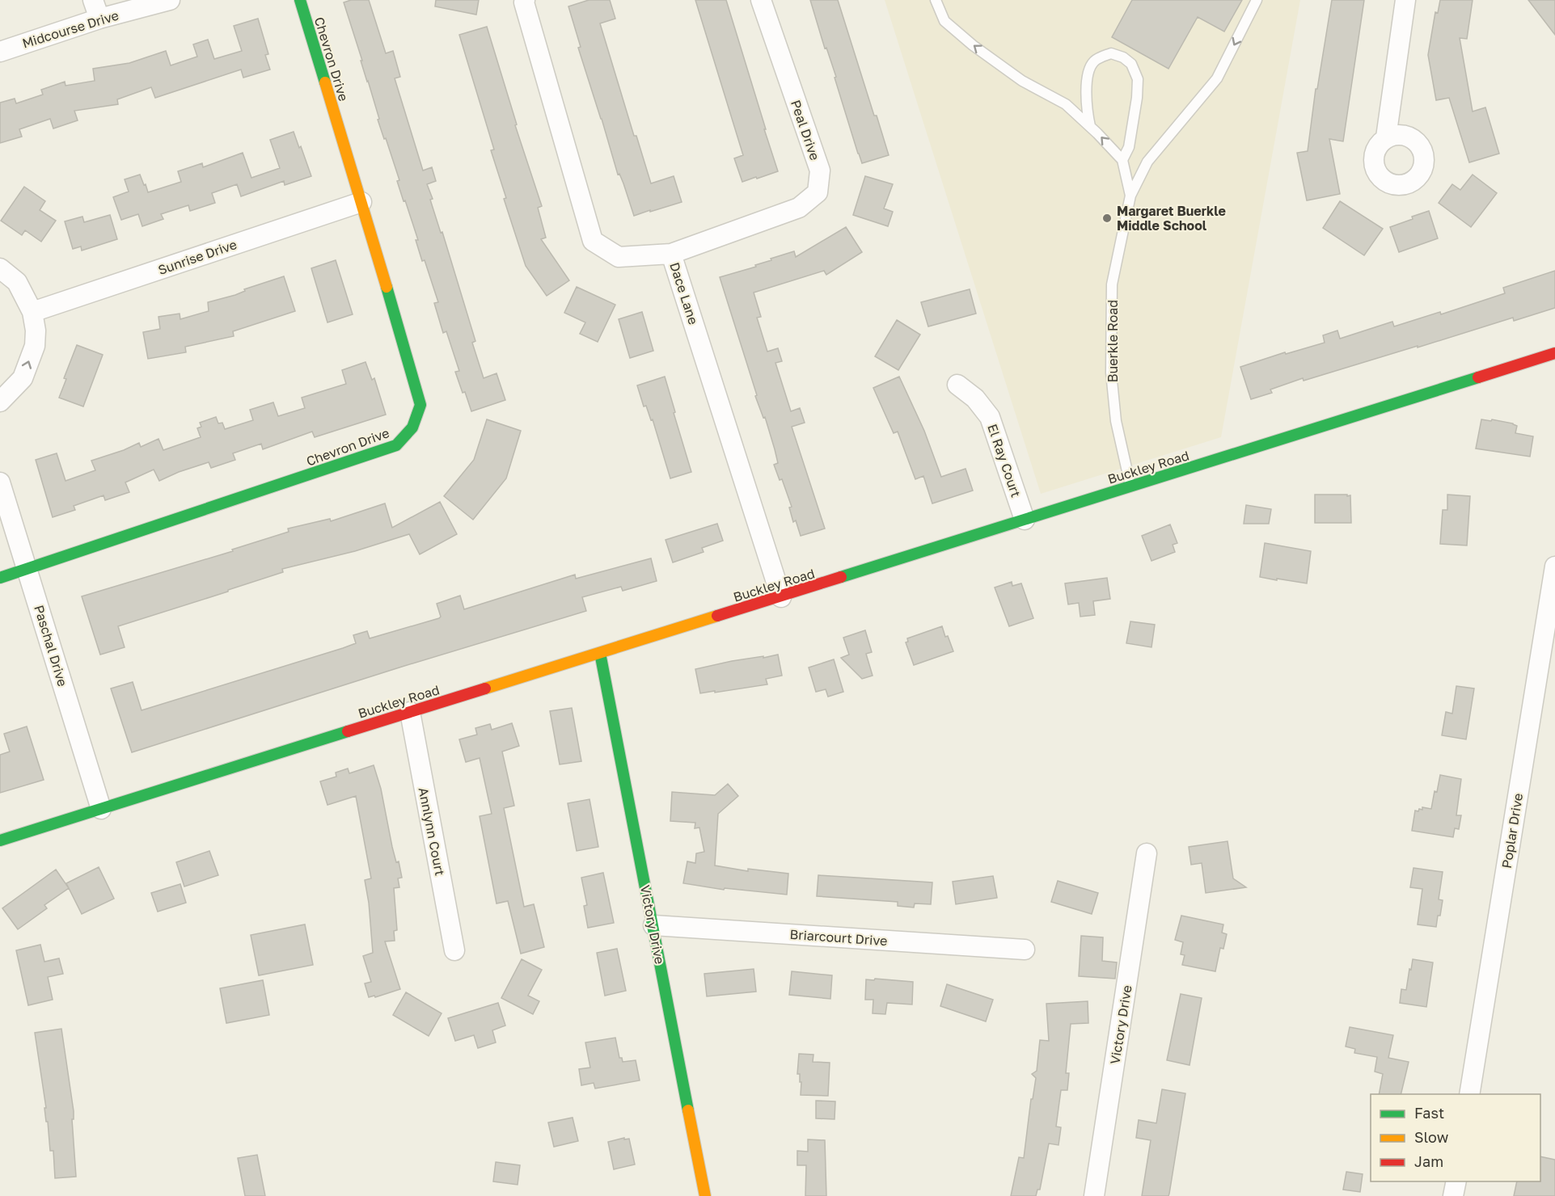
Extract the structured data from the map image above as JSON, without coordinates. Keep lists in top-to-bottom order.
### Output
{
  "streets": {
    "street": [
      "Midcourse Drive",
      "Chevron Drive",
      "Peal Drive",
      "Sunrise Drive",
      "Dace Lane",
      "El Ray Court",
      "Buckley Road",
      "Paschal Drive",
      "Poplar Drive",
      "Annlynn Court",
      "Victory Drive",
      "Briarcourt Drive"
    ],
    "lane": ["Buerkle Road"]
  },
  "crossings": [
    ["Chevron Drive", "Sunrise Drive"],
    ["Chevron Drive", "Paschal Drive"],
    ["Peal Drive", "Dace Lane"],
    ["Dace Lane", "Buckley Road"],
    ["Buerkle Road", "Buckley Road"],
    ["El Ray Court", "Buckley Road"],
    ["Buckley Road", "Paschal Drive"],
    ["Buckley Road", "Annlynn Court"],
    ["Buckley Road", "Victory Drive"],
    ["Victory Drive", "Briarcourt Drive"]
  ],
  "one_way": ["Buerkle Road"],
  "places": ["Margaret Buerkle Middle School"],
  "legend": ["Fast", "Slow", "Jam"]
}
